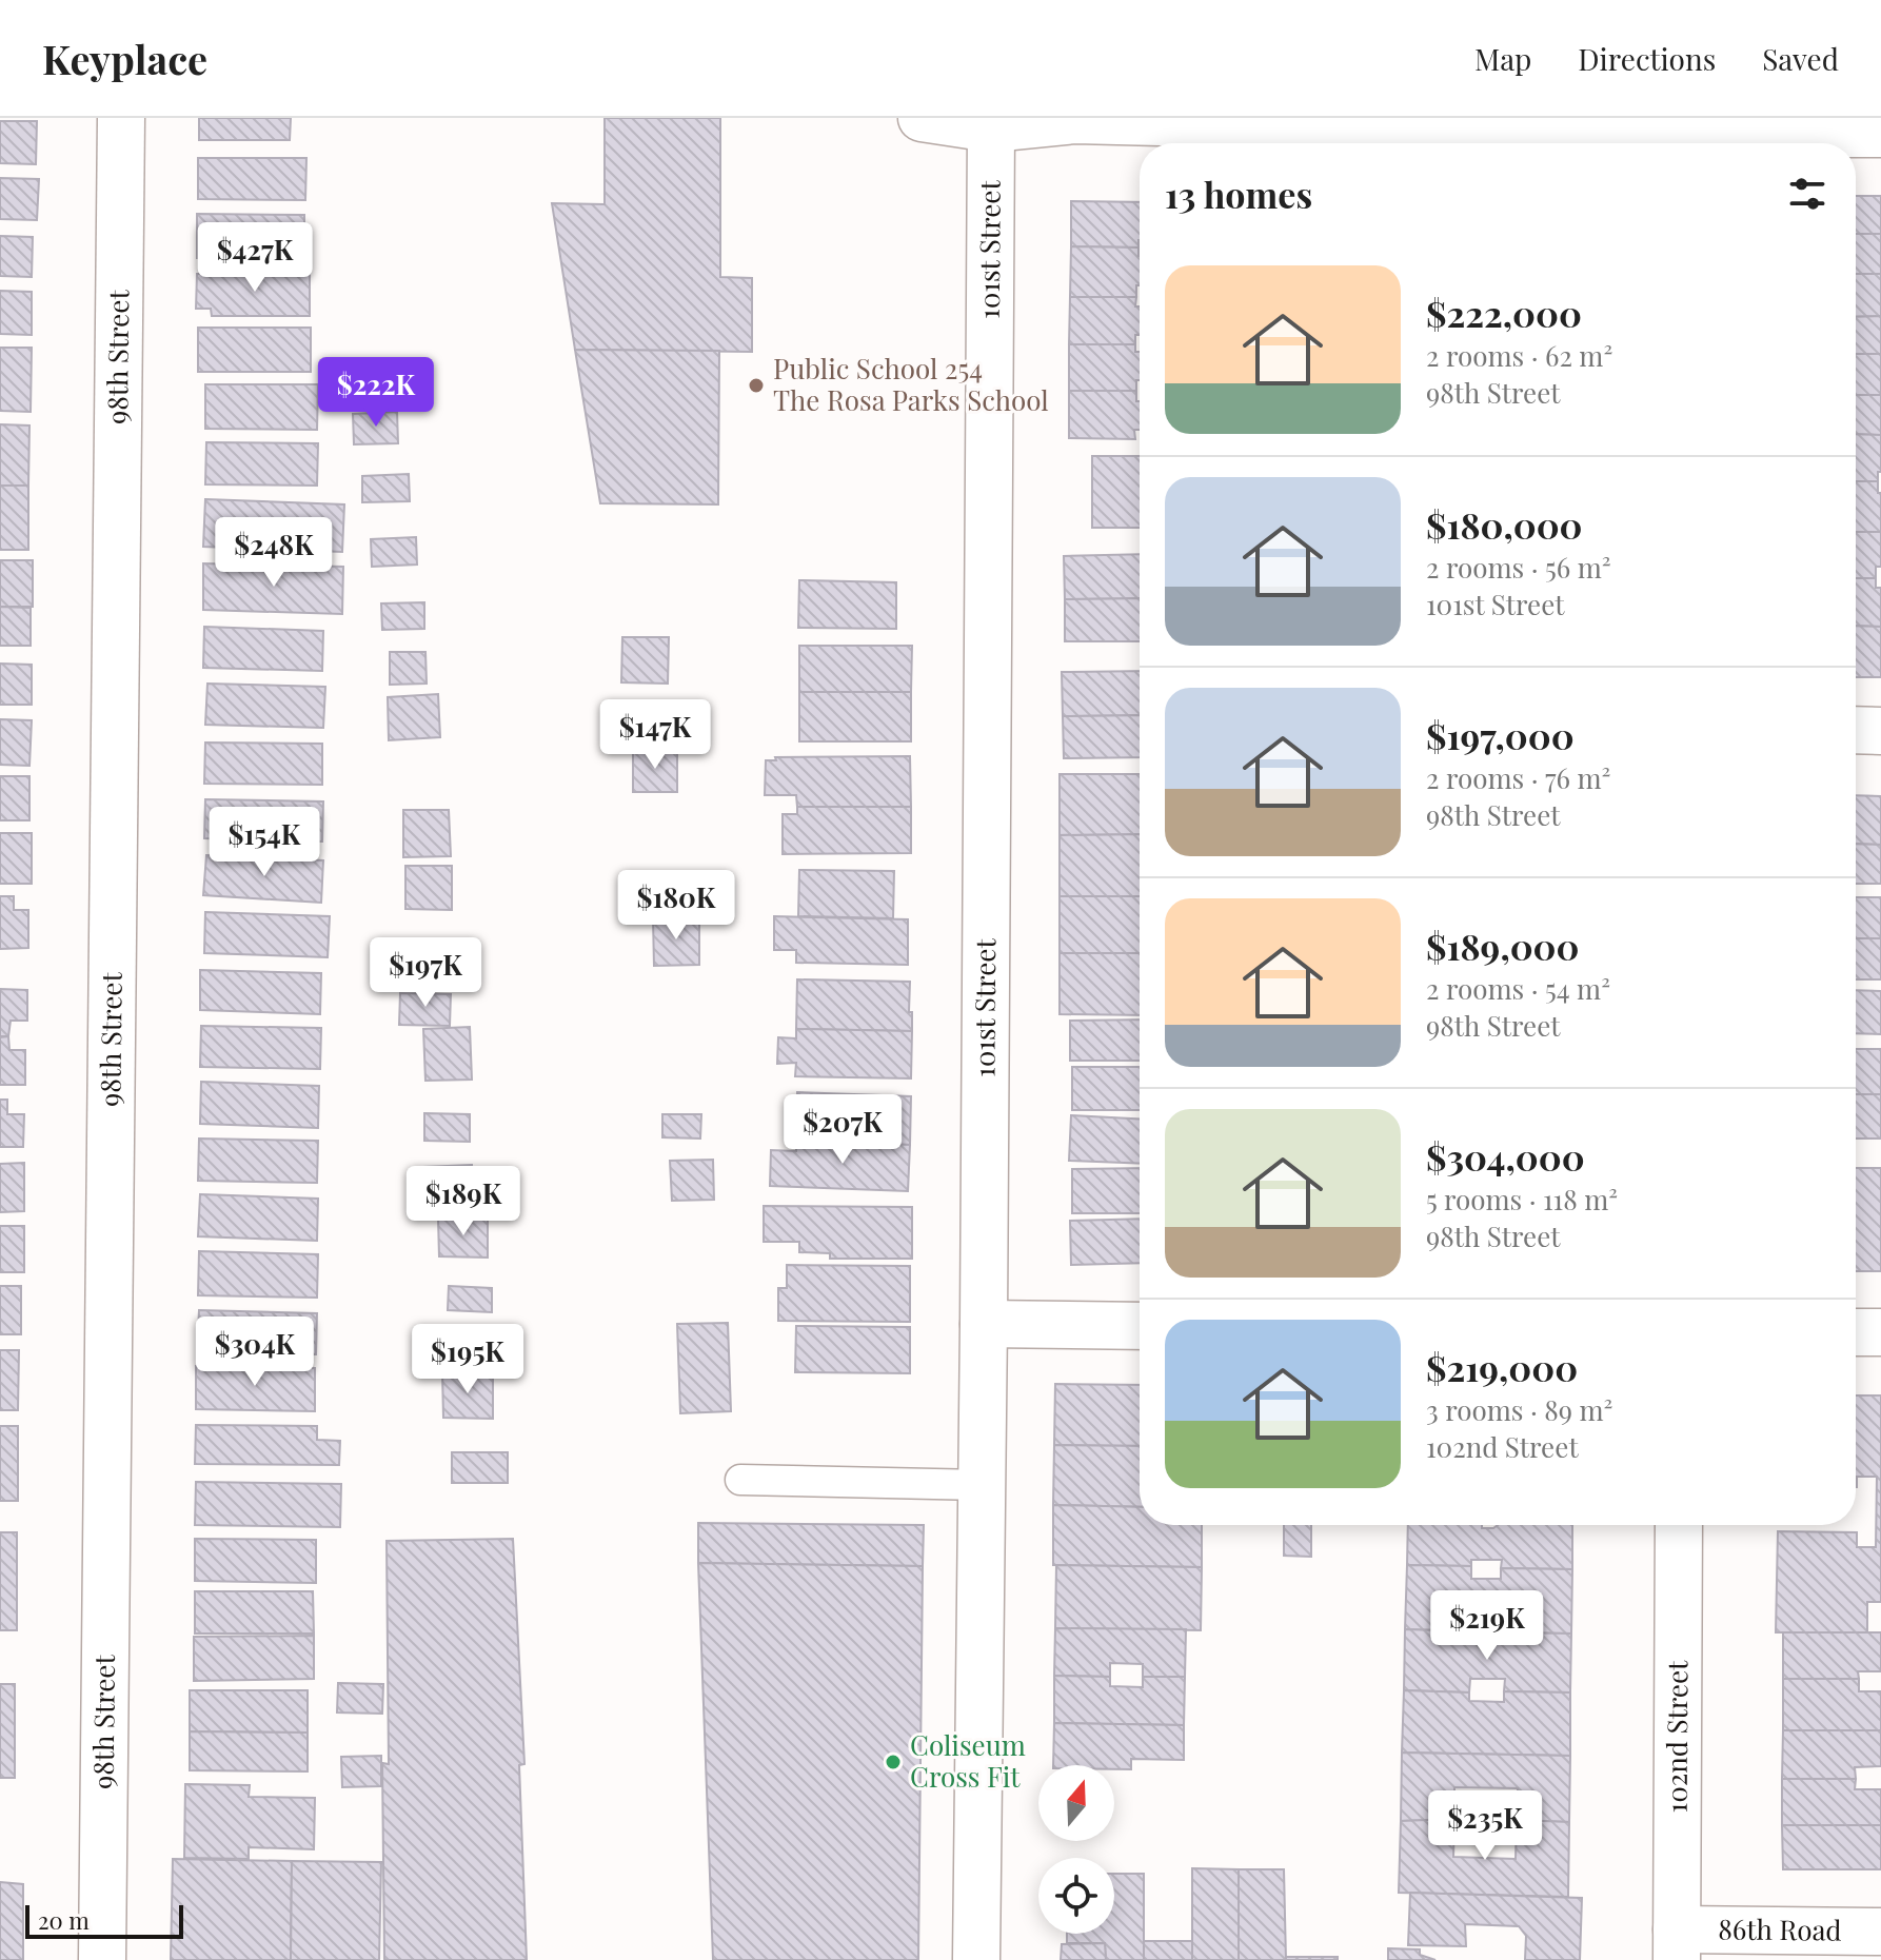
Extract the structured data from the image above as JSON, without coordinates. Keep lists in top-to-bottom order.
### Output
{
  "streets": {
    "street": [
      "101st Street",
      "98th Street",
      "102nd Street",
      "86th Road"
    ]
  },
  "crossings": [
    ["102nd Street", "86th Road"]
  ],
  "places": ["Public School 254 The Rosa Parks School", "Coliseum Cross Fit"],
  "scale_bar": "20 m",
  "north": "top",
  "page": {
    "header": "Keyplace",
    "nav": ["Map", "Directions", "Saved"],
    "heading": "13 homes",
    "price": [
      "$427K",
      "$222K",
      "$248K",
      "$147K",
      "$154K",
      "$180K",
      "$197K",
      "$207K",
      "$189K",
      "$304K",
      "$195K",
      "$219K",
      "$235K"
    ],
    "list": [
      {
        "name": "$222,000",
        "note": "2 rooms · 62 m² · 98th Street"
      },
      {
        "name": "$180,000",
        "note": "2 rooms · 56 m² · 101st Street"
      },
      {
        "name": "$197,000",
        "note": "2 rooms · 76 m² · 98th Street"
      },
      {
        "name": "$189,000",
        "note": "2 rooms · 54 m² · 98th Street"
      },
      {
        "name": "$304,000",
        "note": "5 rooms · 118 m² · 98th Street"
      },
      {
        "name": "$219,000",
        "note": "3 rooms · 89 m² · 102nd Street"
      }
    ],
    "scale": "20 m"
  }
}
